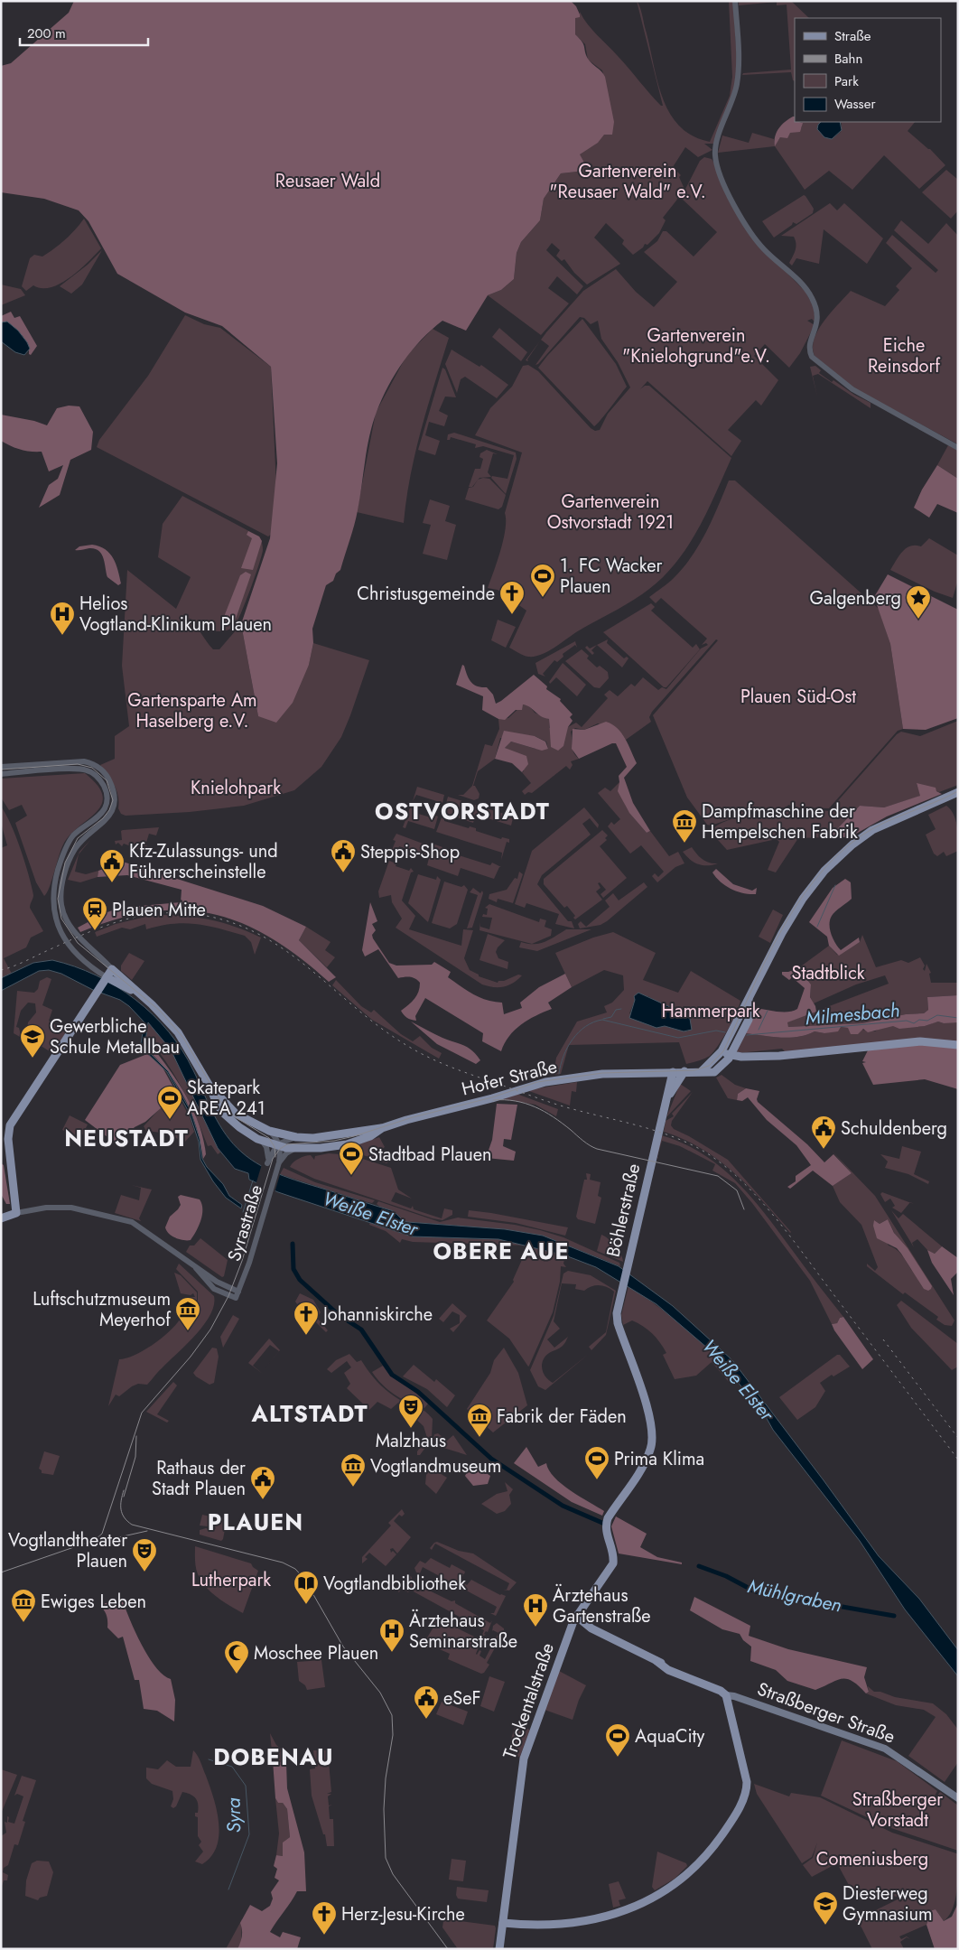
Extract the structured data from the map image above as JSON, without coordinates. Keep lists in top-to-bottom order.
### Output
{
  "streets": {
    "main road": [
      "Hofer Straße",
      "Böhlerstraße",
      "Trockentalstraße",
      "Straßberger Straße"
    ],
    "street": ["Syrastraße"]
  },
  "crossings": [
    ["Hofer Straße", "Böhlerstraße"],
    ["Böhlerstraße", "Trockentalstraße"],
    ["Trockentalstraße", "Straßberger Straße"]
  ],
  "districts": [
    "OSTVORSTADT",
    "NEUSTADT",
    "OBERE AUE",
    "ALTSTADT",
    "PLAUEN",
    "DOBENAU"
  ],
  "water": [
    "Milmesbach",
    "Weiße Elster",
    "Mühlgraben",
    "Syra"
  ],
  "parks": [
    "Gartenverein \"Reusaer Wald\" e.V.",
    "Reusaer Wald",
    "Gartenverein \"Knielohgrund\"e.V.",
    "Eiche Reinsdorf",
    "Gartenverein Ostvorstadt 1921",
    "Plauen Süd-Ost",
    "Gartensparte Am Haselberg e.V.",
    "Knielohpark",
    "Stadtblick",
    "Hammerpark",
    "Lutherpark",
    "Straßberger Vorstadt",
    "Comeniusberg"
  ],
  "places": {
    "sports": [
      "1. FC Wacker Plauen",
      "Skatepark AREA 241",
      "Stadtbad Plauen",
      "Prima Klima",
      "AquaCity"
    ],
    "church": ["Christusgemeinde", "Johanniskirche", "Herz-Jesu-Kirche"],
    "place": ["Galgenberg"],
    "hospital": ["Helios Vogtland-Klinikum Plauen", "Ärztehaus Gartenstraße", "Ärztehaus Seminarstraße"],
    "museum": [
      "Dampfmaschine der Hempelschen Fabrik",
      "Luftschutzmuseum Meyerhof",
      "Fabrik der Fäden",
      "Vogtlandmuseum",
      "Ewiges Leben"
    ],
    "public building": [
      "Steppis-Shop",
      "Kfz-Zulassungs- und Führerscheinstelle",
      "Schuldenberg",
      "Rathaus der Stadt Plauen",
      "eSeF"
    ],
    "station": ["Plauen Mitte"],
    "school or university": ["Gewerbliche Schule Metallbau", "Diesterweg Gymnasium"],
    "theatre": ["Malzhaus", "Vogtlandtheater Plauen"],
    "library": ["Vogtlandbibliothek"],
    "mosque": ["Moschee Plauen"]
  },
  "legend": [
    "Straße",
    "Bahn",
    "Park",
    "Wasser"
  ],
  "scale_bar": "200 m"
}
